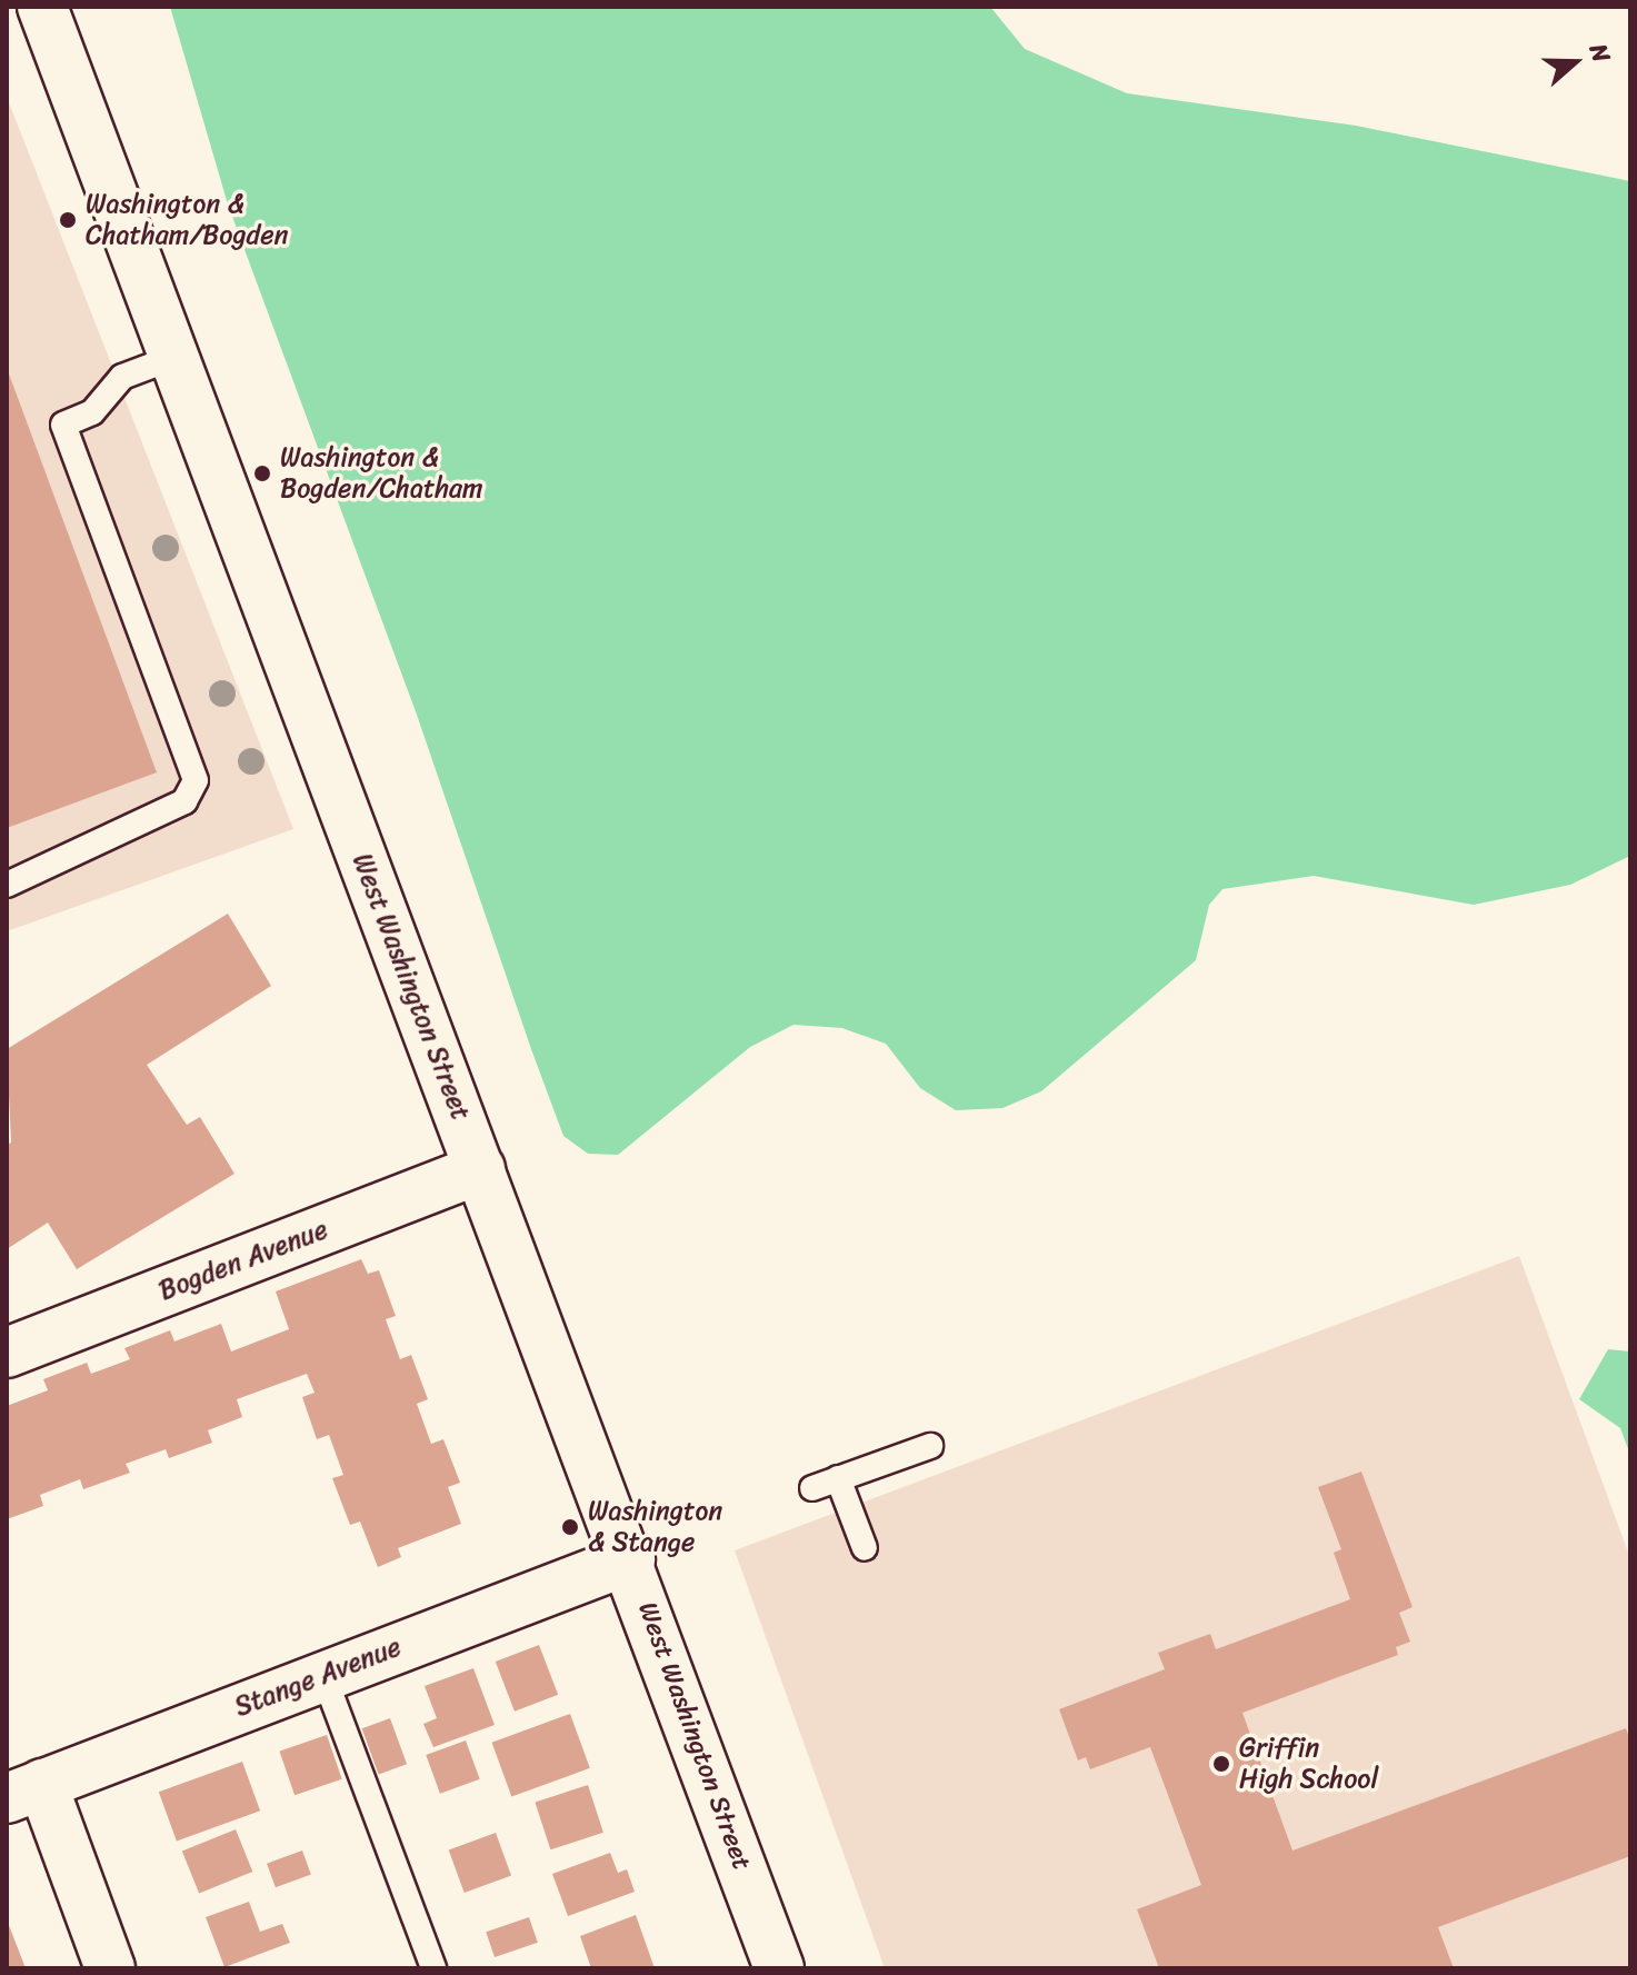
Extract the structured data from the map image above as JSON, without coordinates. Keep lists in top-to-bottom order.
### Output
{
  "streets": {
    "street": ["West Washington Street", "Bogden Avenue", "Stange Avenue"]
  },
  "crossings": [
    ["West Washington Street", "Bogden Avenue"],
    ["West Washington Street", "Stange Avenue"]
  ],
  "places": [
    "Washington & Chatham/Bogden",
    "Washington & Bogden/Chatham",
    "Washington & Stange",
    "Griffin High School"
  ],
  "north": "right"
}
